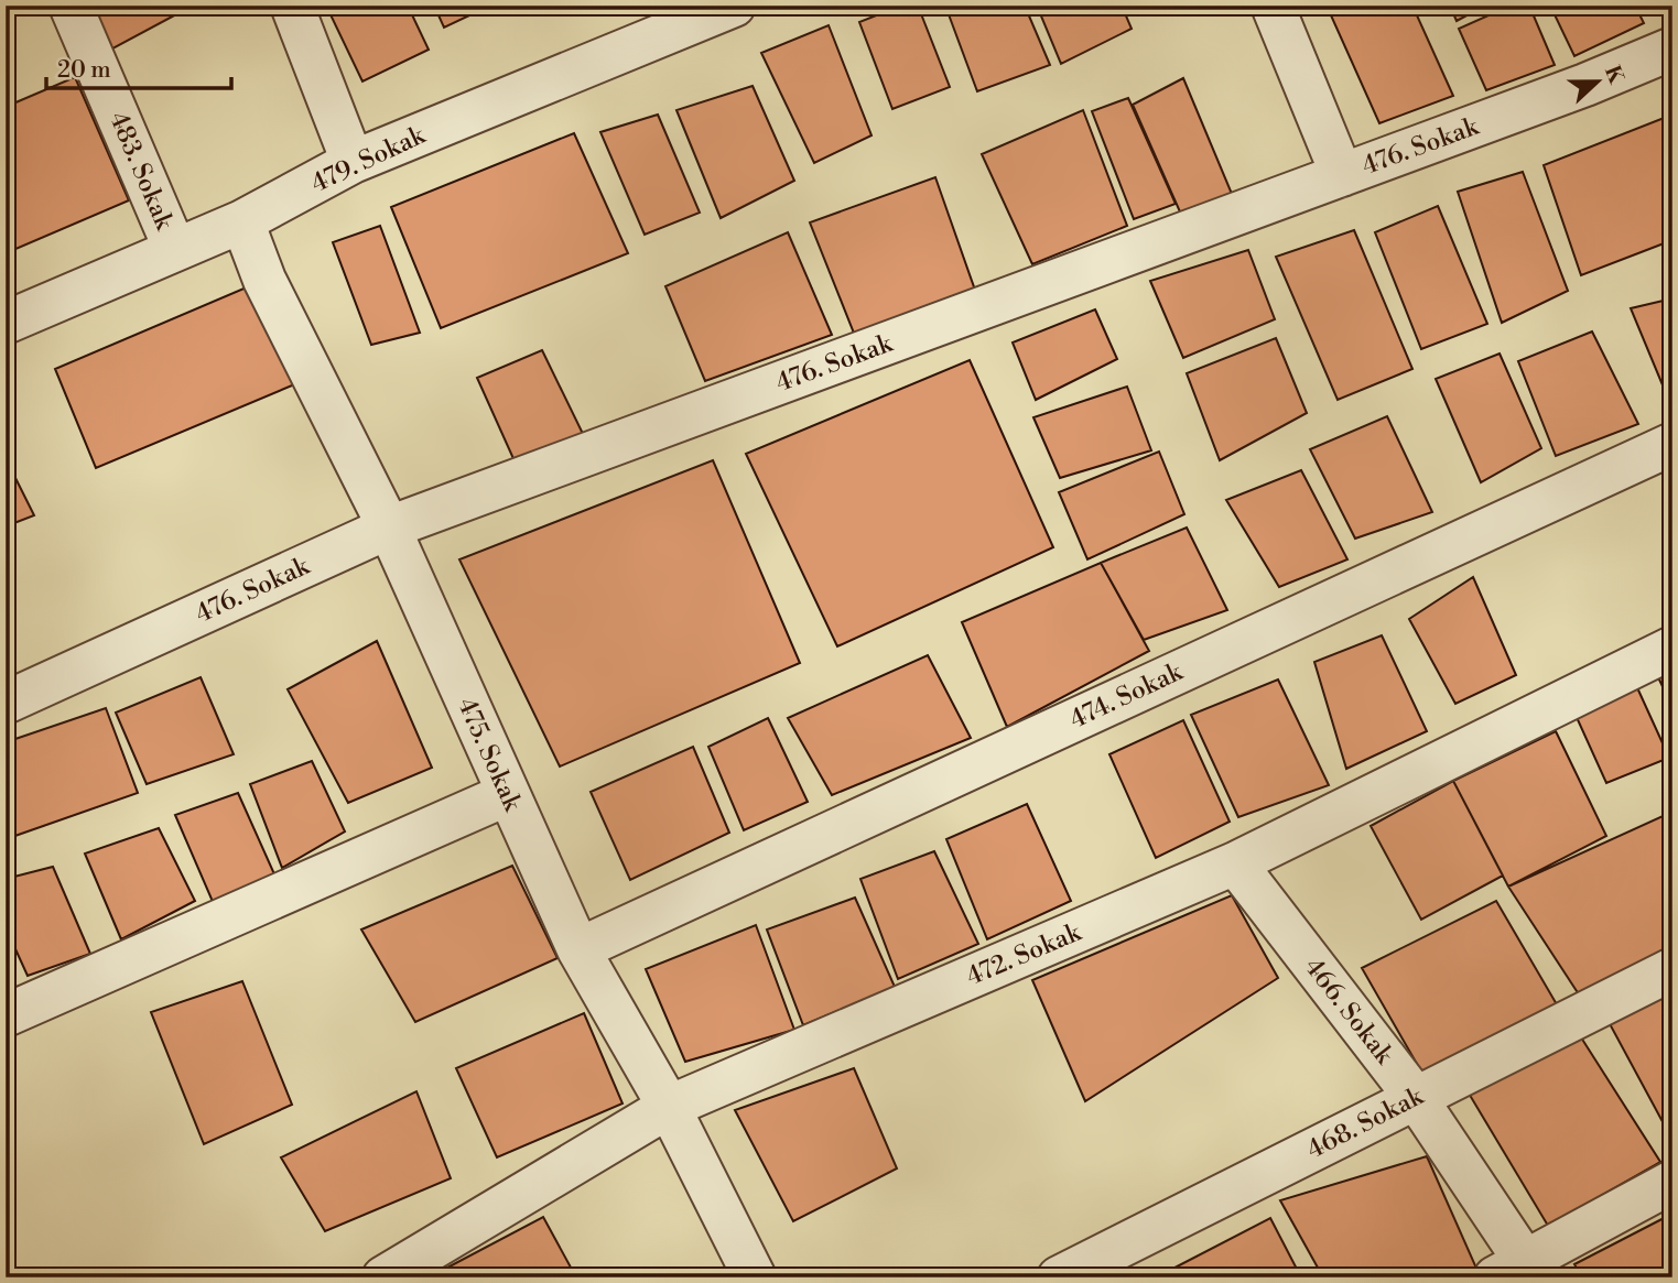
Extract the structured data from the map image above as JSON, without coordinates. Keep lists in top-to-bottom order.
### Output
{
  "streets": {
    "street": [
      "476. Sokak",
      "479. Sokak",
      "483. Sokak",
      "474. Sokak",
      "475. Sokak",
      "472. Sokak",
      "466. Sokak",
      "468. Sokak"
    ]
  },
  "crossings": [
    ["476. Sokak", "475. Sokak"],
    ["479. Sokak", "483. Sokak"],
    ["479. Sokak", "475. Sokak"],
    ["474. Sokak", "475. Sokak"],
    ["475. Sokak", "472. Sokak"],
    ["472. Sokak", "466. Sokak"],
    ["466. Sokak", "468. Sokak"]
  ],
  "scale_bar": "20 m",
  "north": "right"
}
